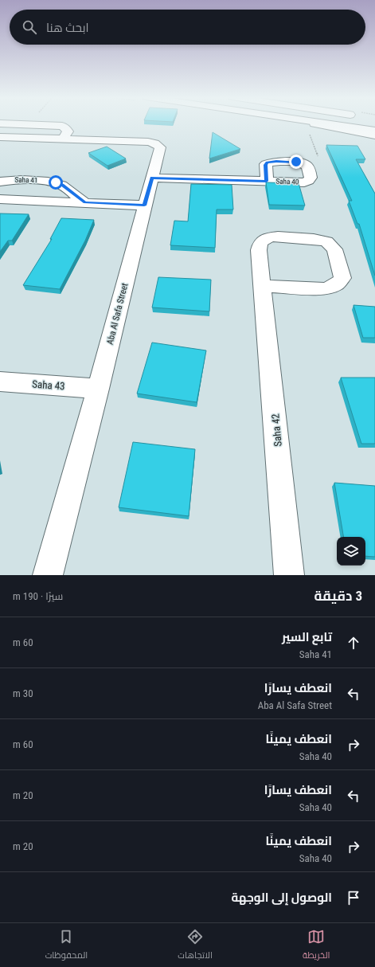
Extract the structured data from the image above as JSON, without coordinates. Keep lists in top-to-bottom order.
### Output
{
  "streets": {
    "street": [
      "Saha 41",
      "Saha 40",
      "Aba Al Safa Street",
      "Saha 43",
      "Saha 42"
    ]
  },
  "crossings": [
    ["Saha 40", "Aba Al Safa Street"],
    ["Aba Al Safa Street", "Saha 43"]
  ],
  "page": {
    "search": "ابحث هنا",
    "heading": ["3 دقيقة", "سيرًا · 190 m"],
    "list": [
      ["تابع السير", "Saha 41", "60 m"],
      ["انعطف يسارًا", "Aba Al Safa Street", "30 m"],
      ["انعطف يمينًا", "Saha 40", "60 m"],
      ["انعطف يسارًا", "Saha 40", "20 m"],
      ["انعطف يمينًا", "Saha 40", "20 m"],
      "الوصول إلى الوجهة"
    ],
    "nav": ["الخريطة", "الاتجاهات", "المحفوظات"]
  }
}
